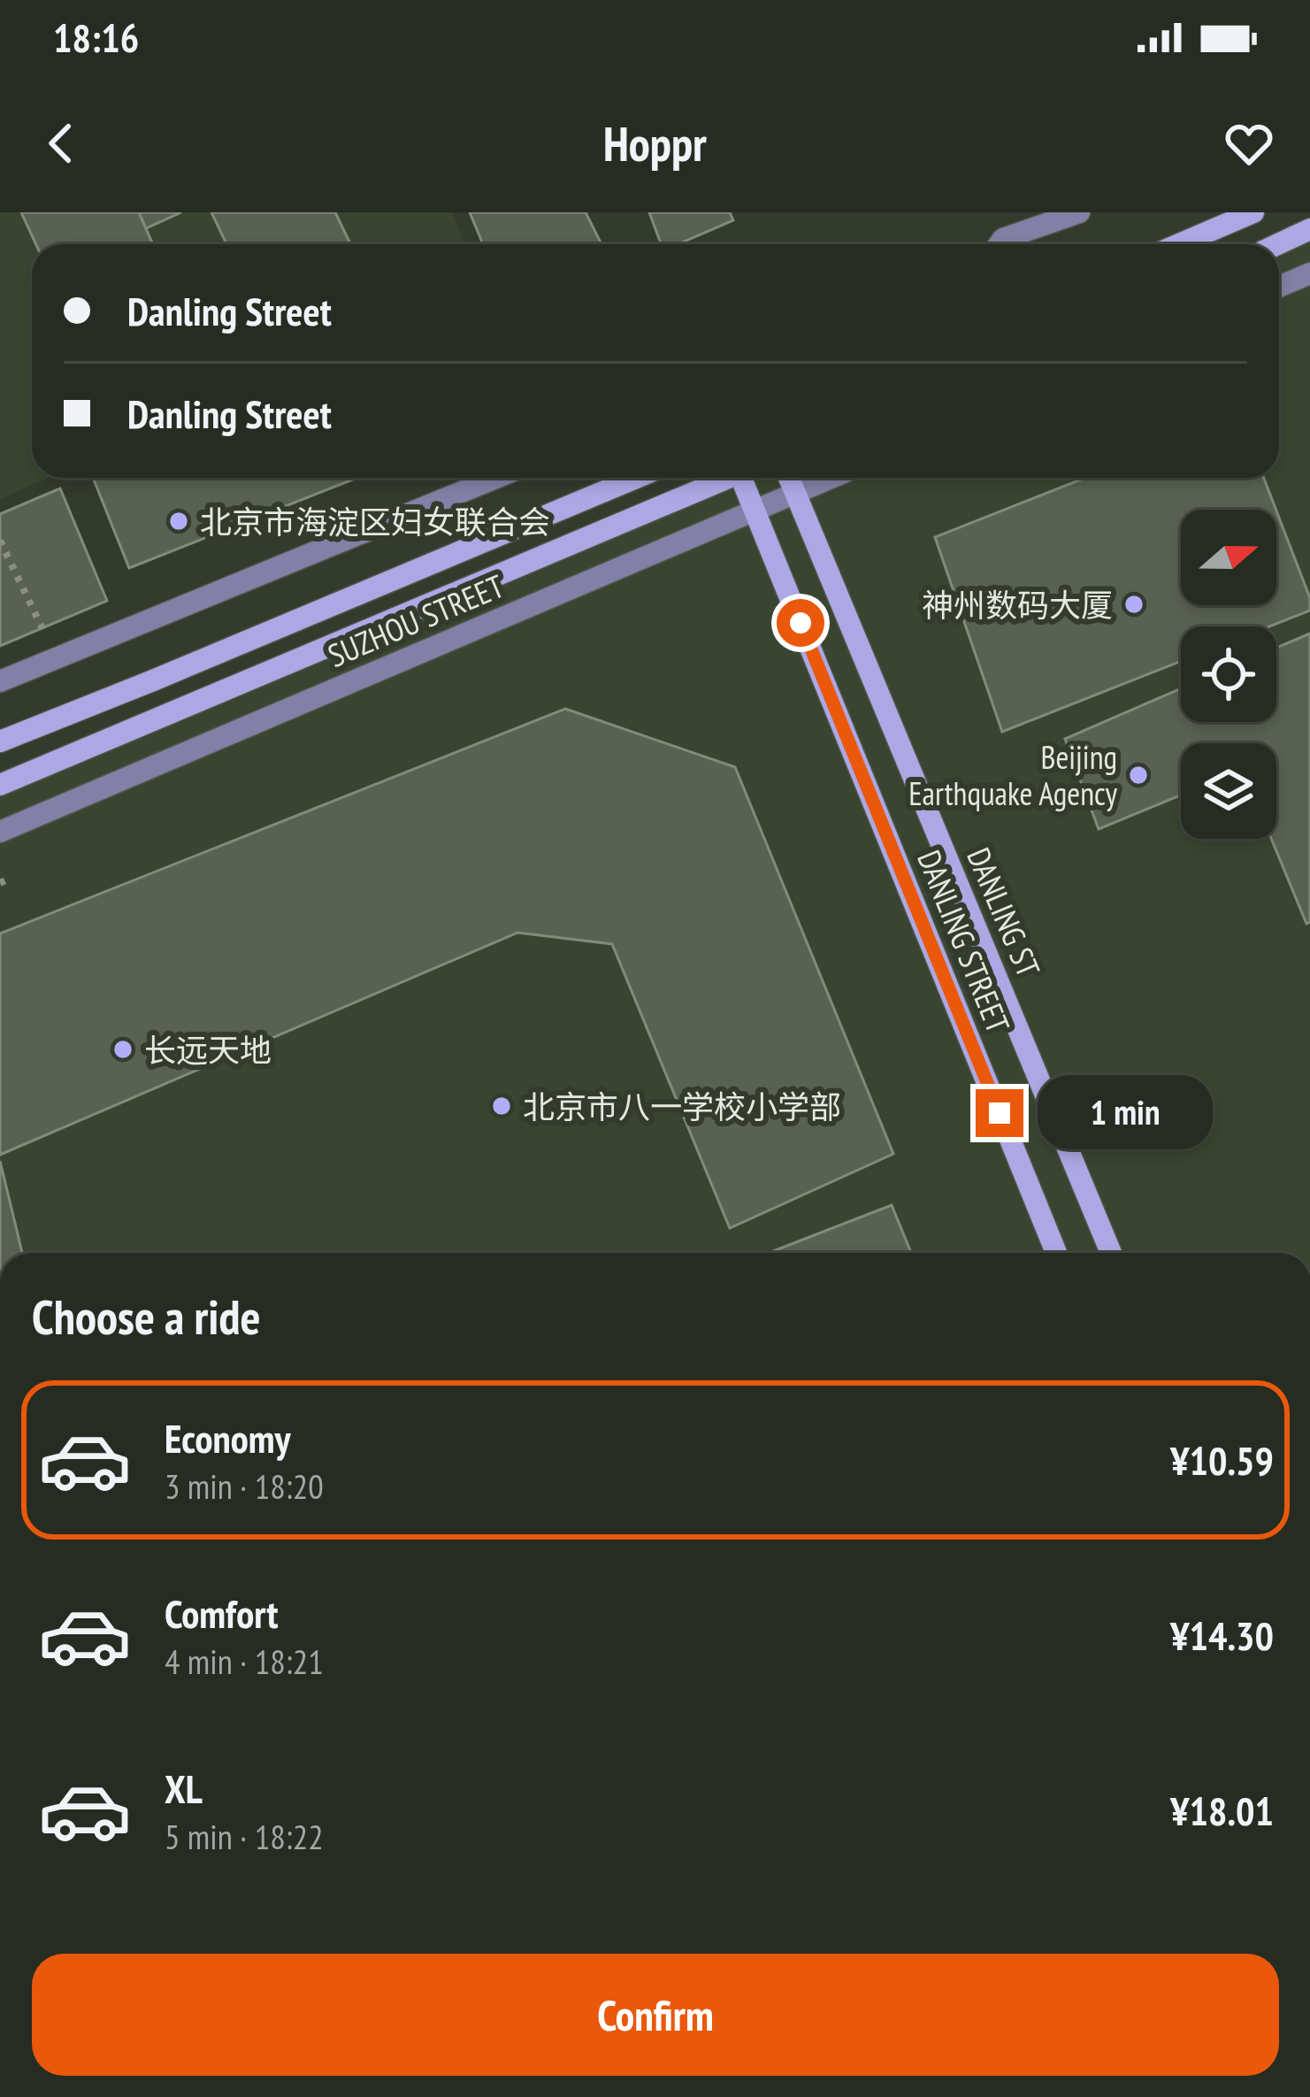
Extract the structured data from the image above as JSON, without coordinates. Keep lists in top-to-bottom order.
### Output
{
  "streets": {
    "main road": ["SUZHOU STREET", "DANLING ST", "DANLING STREET"]
  },
  "crossings": [
    ["SUZHOU STREET", "DANLING ST"],
    ["SUZHOU STREET", "DANLING STREET"]
  ],
  "places": [
    "北京市海淀区妇女联合会",
    "神州数码大厦",
    "Beijing Earthquake Agency",
    "长远天地",
    "北京市八一学校小学部"
  ],
  "north": "right",
  "page": {
    "status": "18:16",
    "header": "Hoppr",
    "banner": ["Danling Street", "Danling Street"],
    "bubble": "1 min",
    "heading": "Choose a ride",
    "list": [
      {
        "name": "Economy",
        "note": "3 min · 18:20",
        "value": "¥10.59"
      },
      {
        "name": "Comfort",
        "note": "4 min · 18:21",
        "value": "¥14.30"
      },
      {
        "name": "XL",
        "note": "5 min · 18:22",
        "value": "¥18.01"
      }
    ],
    "buttons": "Confirm"
  }
}
